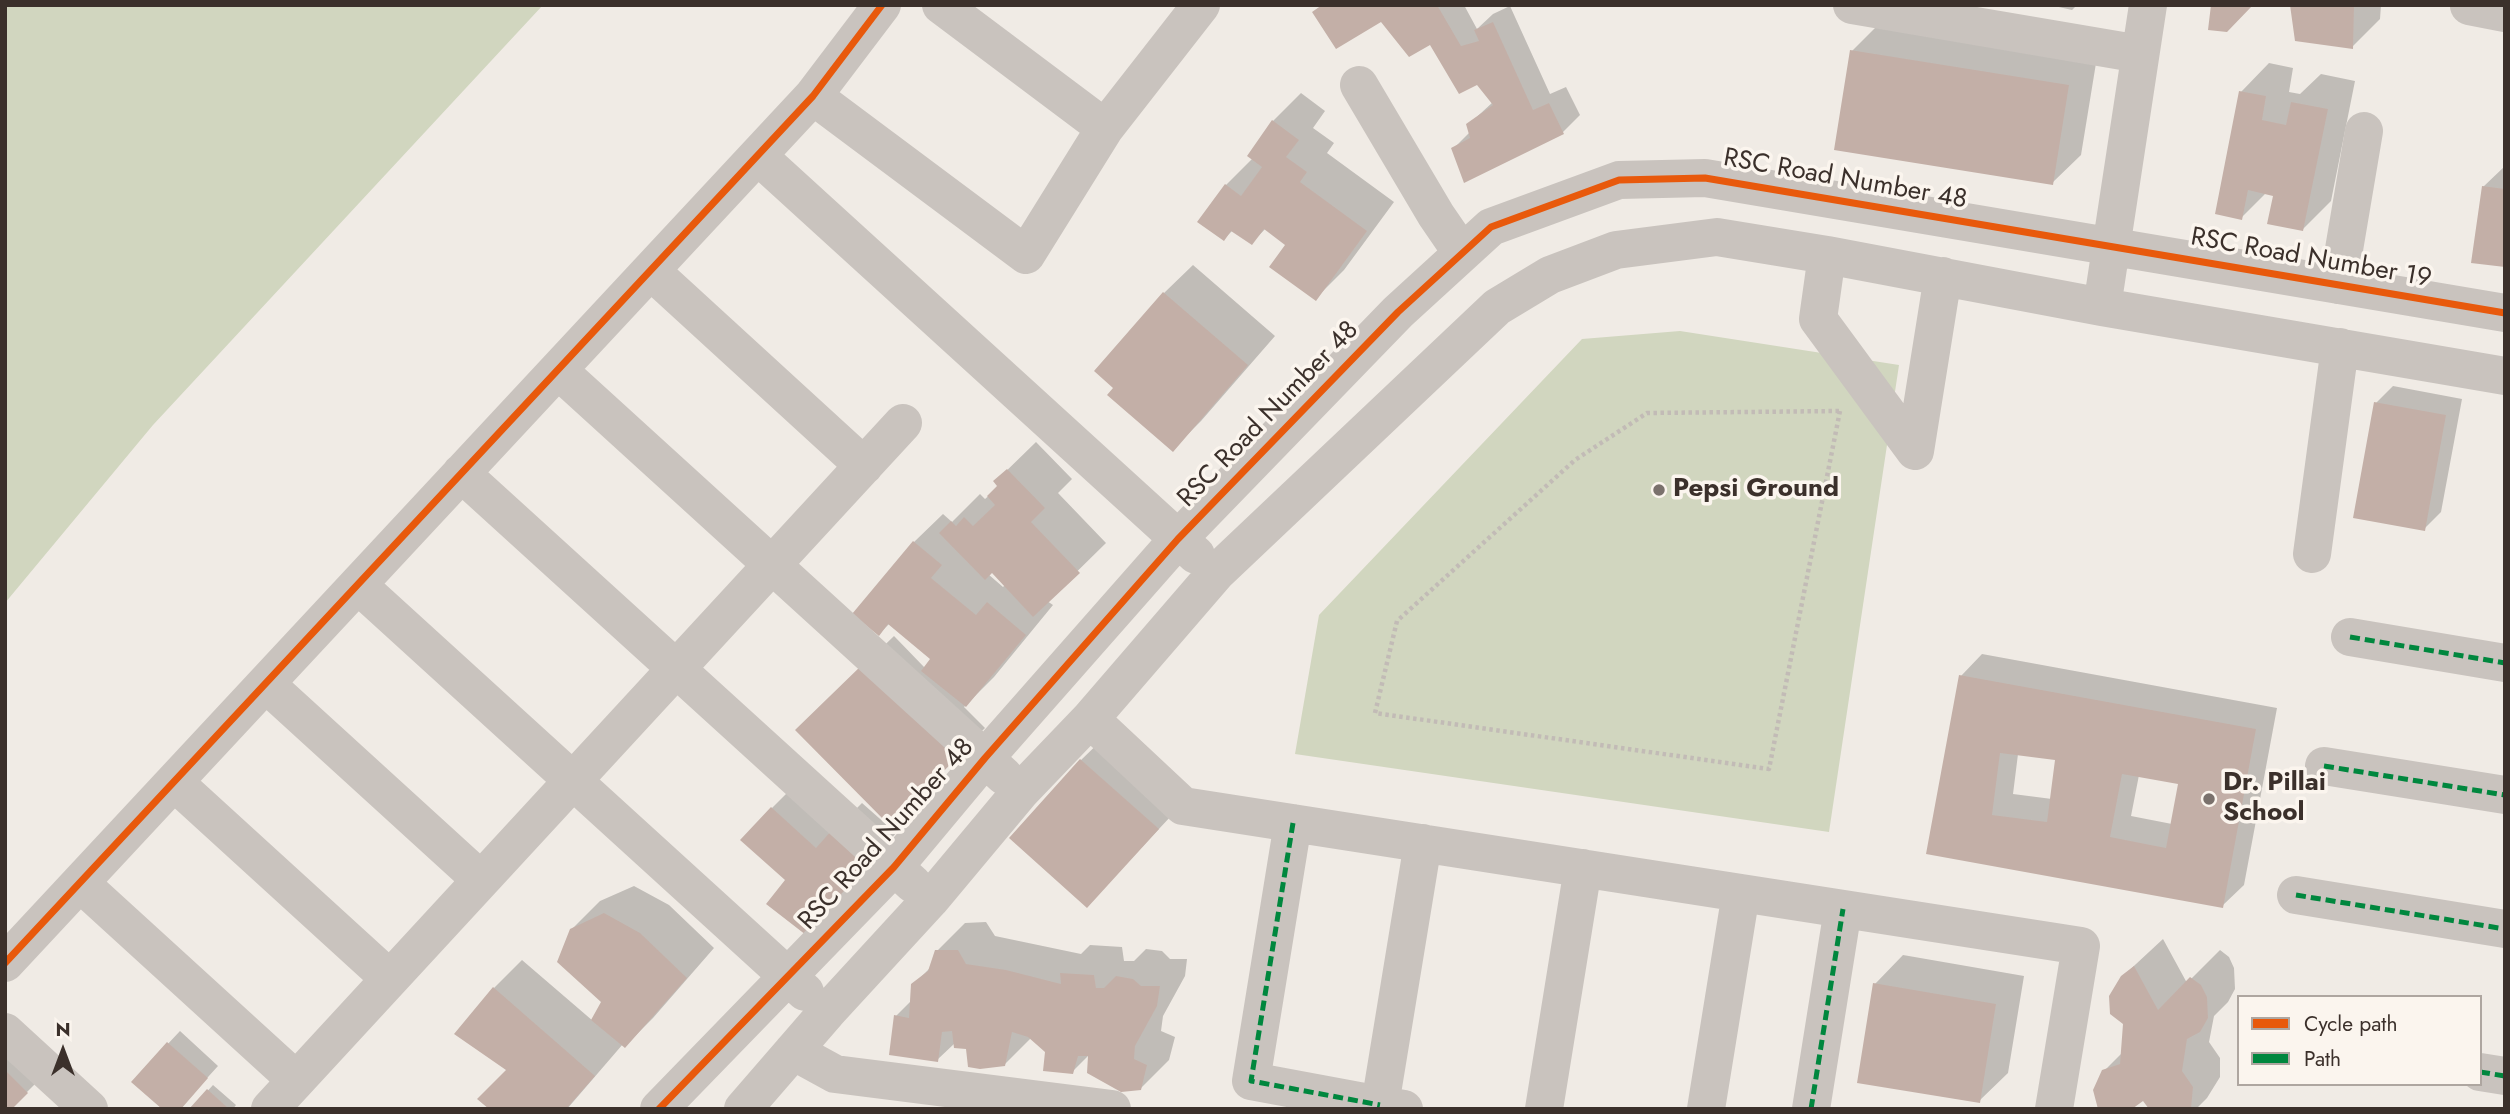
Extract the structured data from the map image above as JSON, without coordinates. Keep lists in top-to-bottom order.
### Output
{
  "streets": {
    "street": ["RSC Road Number 48", "RSC Road Number 19"]
  },
  "crossings": [
    ["RSC Road Number 48", "RSC Road Number 19"]
  ],
  "places": ["Pepsi Ground", "Dr. Pillai School"],
  "legend": ["Cycle path", "Path"],
  "north": "top"
}
